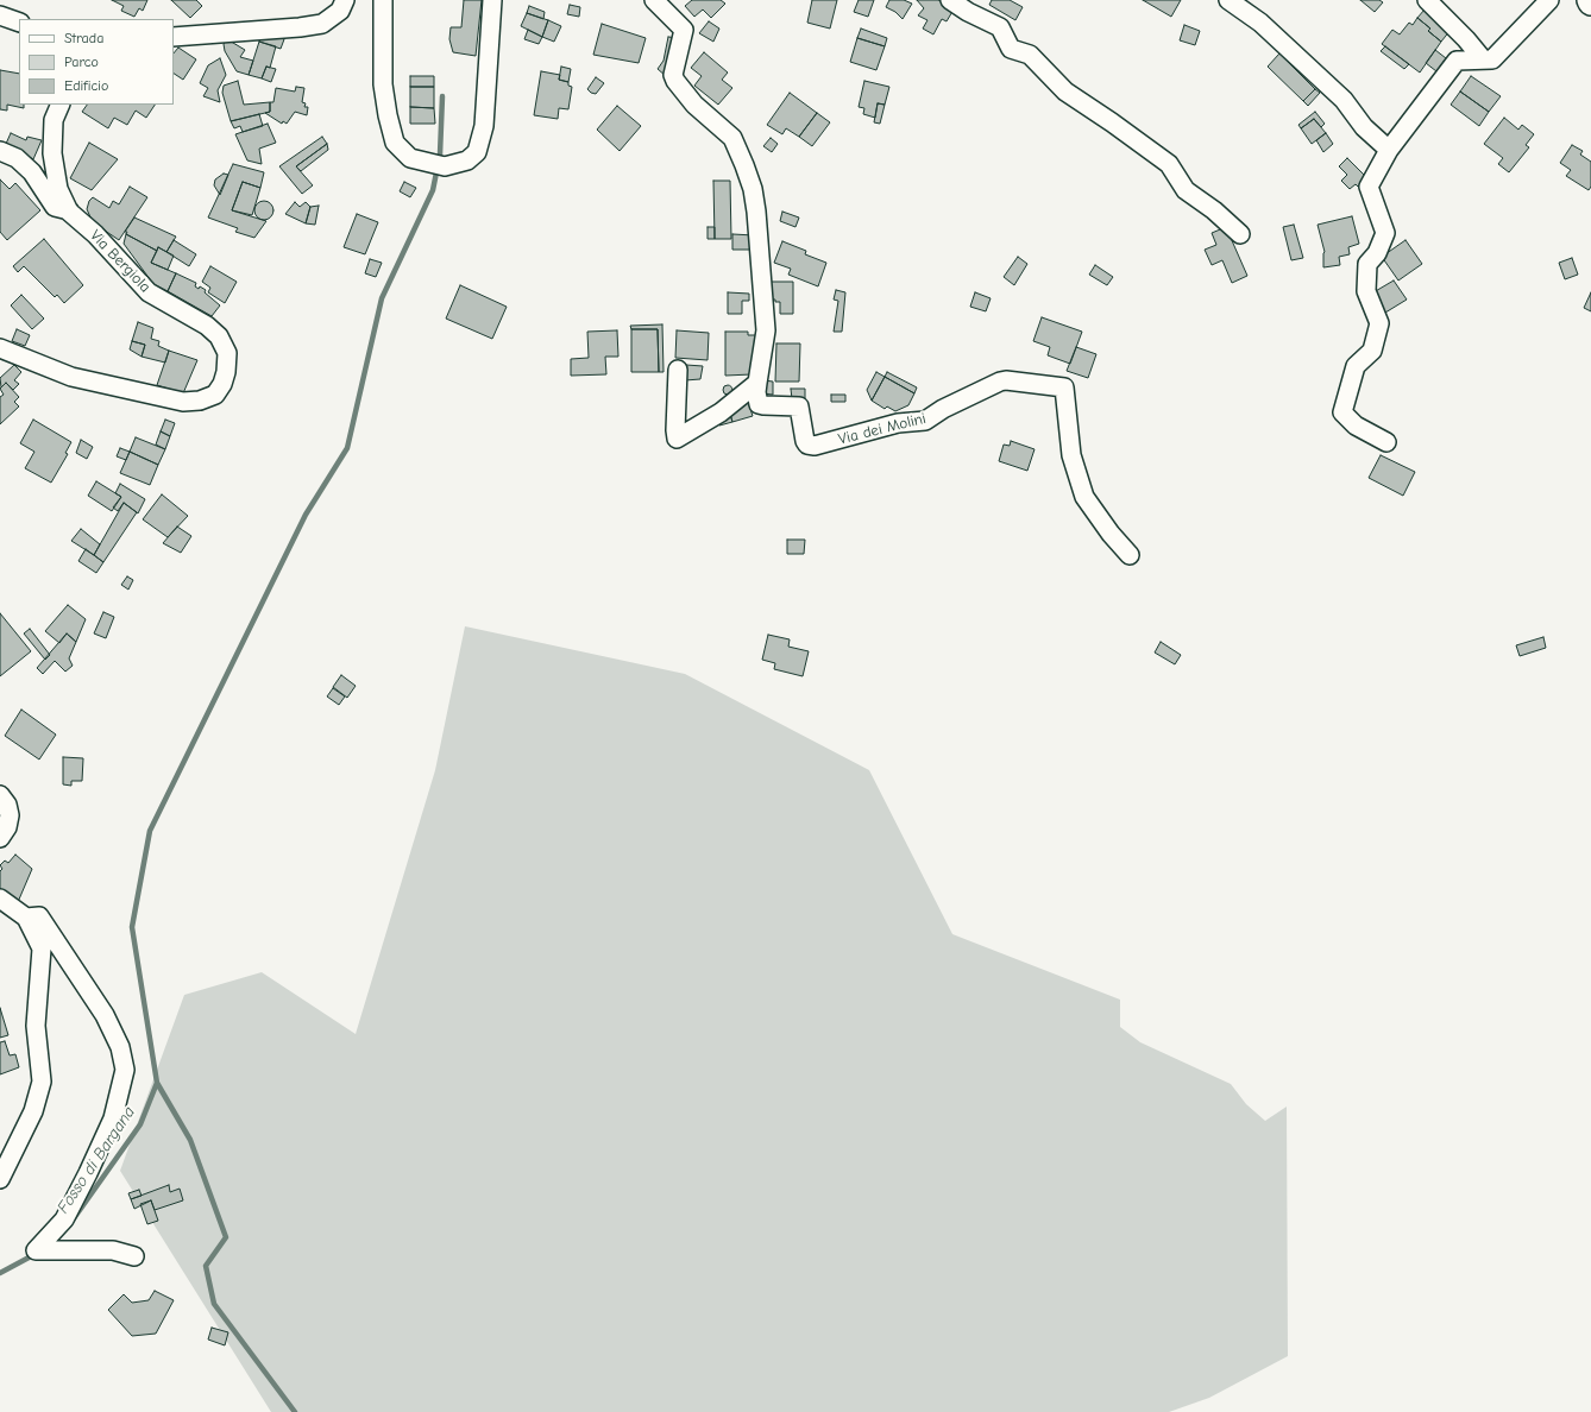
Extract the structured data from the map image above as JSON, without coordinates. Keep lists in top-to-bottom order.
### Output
{
  "streets": {
    "street": ["Via Bergiola", "Via dei Molini"]
  },
  "water": ["Fosso di Bargana"],
  "legend": ["Strada", "Parco", "Edificio"]
}
